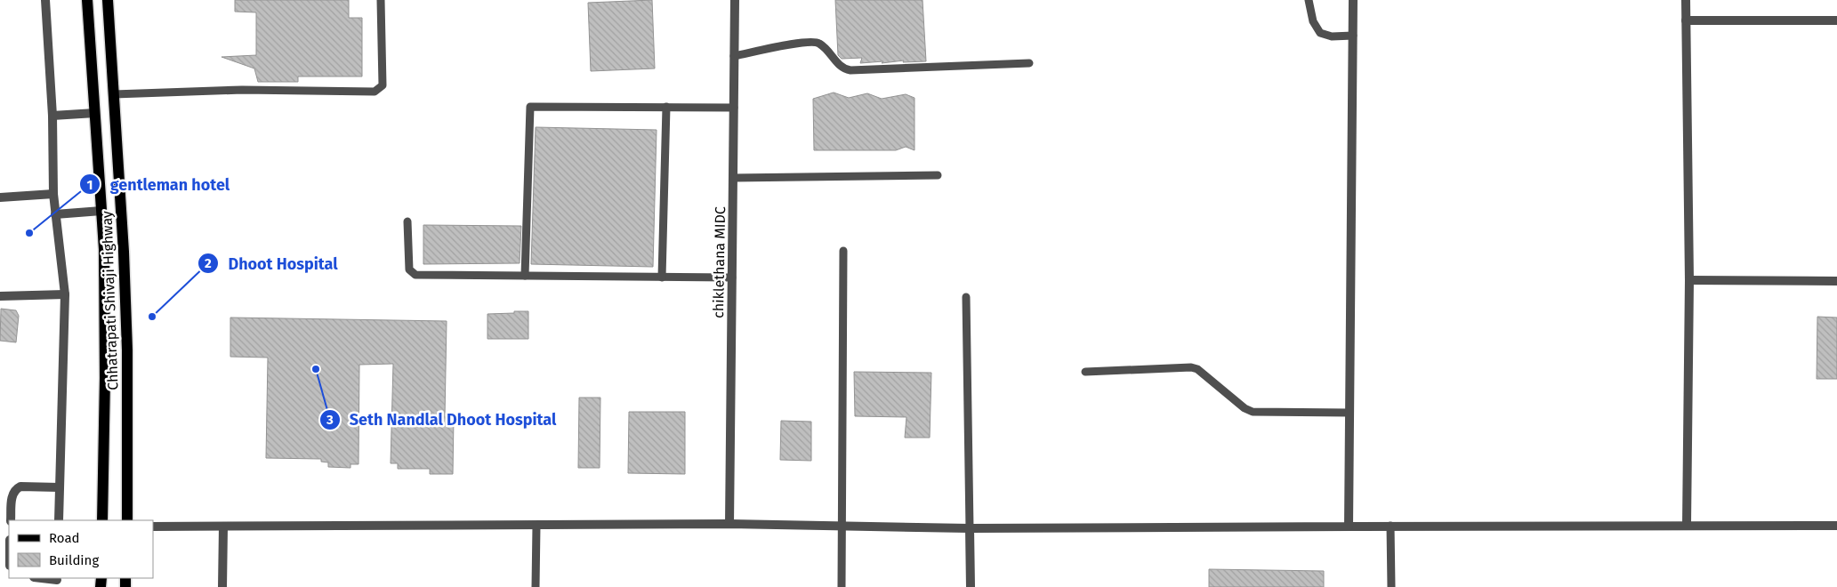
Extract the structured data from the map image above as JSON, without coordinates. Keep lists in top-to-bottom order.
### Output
{
  "streets": {
    "main road": ["Chhatrapati Shivaji Highway"],
    "street": ["chiklethana MIDC"]
  },
  "places": ["gentleman hotel", "Dhoot Hospital", "Seth Nandlal Dhoot Hospital"],
  "legend": ["Road", "Building"]
}
